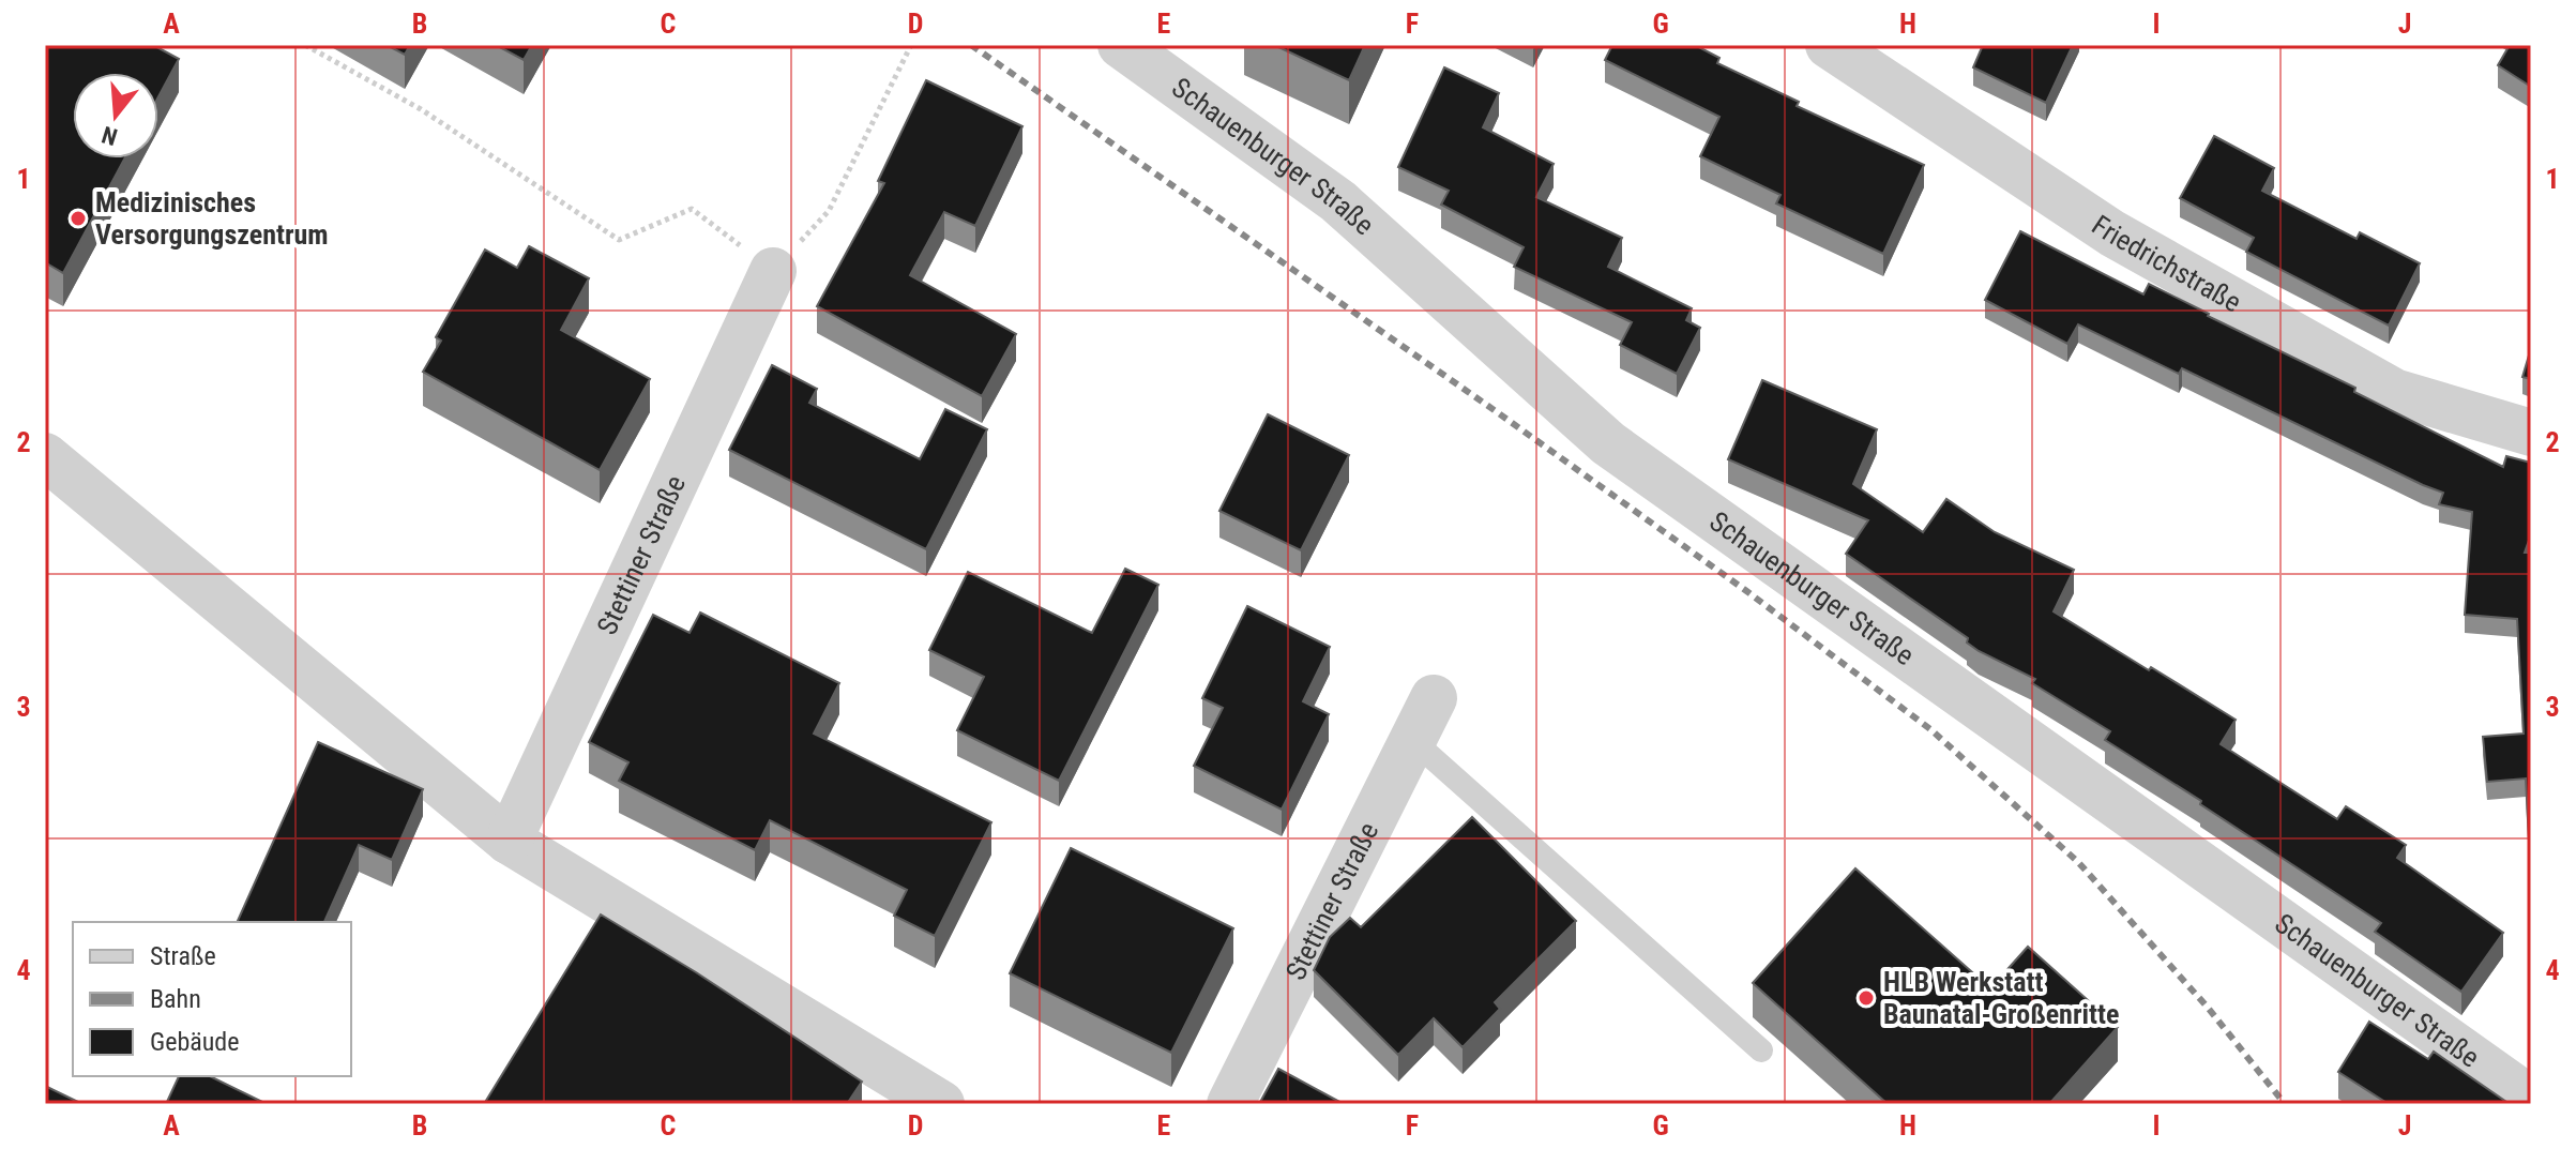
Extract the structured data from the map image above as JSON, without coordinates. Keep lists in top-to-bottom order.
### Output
{
  "streets": {
    "street": ["Schauenburger Straße", "Friedrichstraße", "Stettiner Straße"]
  },
  "places": ["Medizinisches Versorgungszentrum", "HLB Werkstatt Baunatal-Großenritte"],
  "legend": ["Straße", "Bahn", "Gebäude"],
  "north": "bottom",
  "grid": {
    "columns": [
      "A",
      "B",
      "C",
      "D",
      "E",
      "F",
      "G",
      "H",
      "I",
      "J"
    ],
    "rows": [
      "1",
      "2",
      "3",
      "4"
    ]
  }
}
